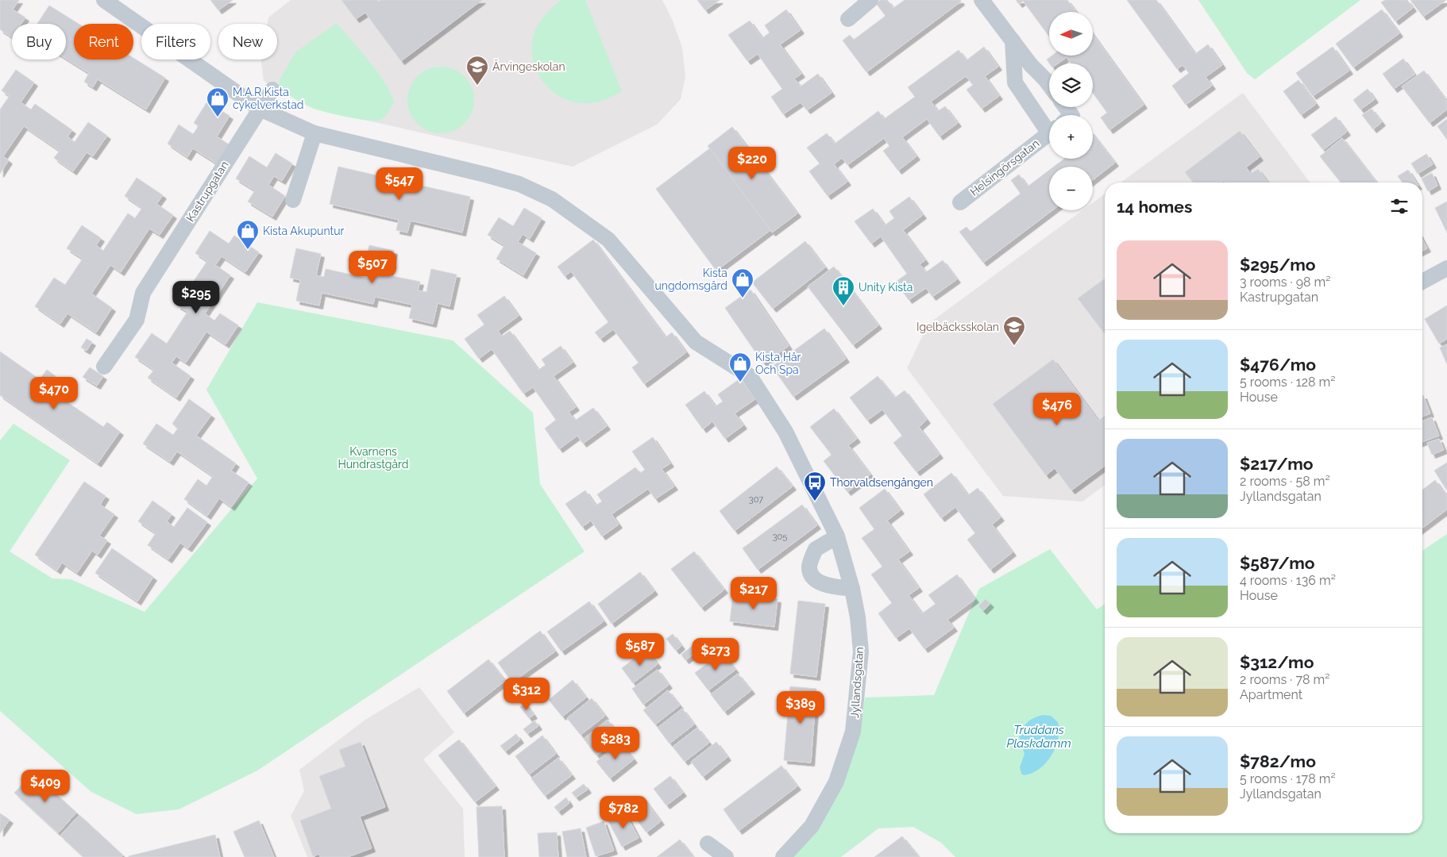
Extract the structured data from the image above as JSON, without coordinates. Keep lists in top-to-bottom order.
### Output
{
  "streets": {
    "street": ["Helsingörsgatan", "Kastrupgatan", "Jyllandsgatan"]
  },
  "crossings": [
    ["Kastrupgatan", "Jyllandsgatan"]
  ],
  "water": ["Truddans Plaskdamm"],
  "parks": ["Kvarnens Hundrastgård"],
  "places": {
    "school or university": ["Ärvingeskolan", "Igelbäcksskolan"],
    "shop": [
      "M.A.R Kista cykelverkstad",
      "Kista Akupuntur",
      "Kista ungdomsgård",
      "Kista Hår Och Spa"
    ],
    "building": ["Unity Kista"],
    "bus stop": ["Thorvaldsengången"]
  },
  "house_numbers": ["307", "305"],
  "north": "left",
  "page": {
    "map_buttons": ["+", "−"],
    "chip": [
      "Buy",
      "Rent",
      "Filters",
      "New"
    ],
    "price": [
      "$220",
      "$547",
      "$507",
      "$295",
      "$470",
      "$476",
      "$217",
      "$587",
      "$273",
      "$312",
      "$389",
      "$283",
      "$409",
      "$782"
    ],
    "heading": "14 homes",
    "list": [
      {
        "name": "$295/mo",
        "note": "3 rooms · 98 m² · Kastrupgatan"
      },
      {
        "name": "$476/mo",
        "note": "5 rooms · 128 m² · House"
      },
      {
        "name": "$217/mo",
        "note": "2 rooms · 58 m² · Jyllandsgatan"
      },
      {
        "name": "$587/mo",
        "note": "4 rooms · 136 m² · House"
      },
      {
        "name": "$312/mo",
        "note": "2 rooms · 78 m² · Apartment"
      },
      {
        "name": "$782/mo",
        "note": "5 rooms · 178 m² · Jyllandsgatan"
      }
    ]
  }
}
